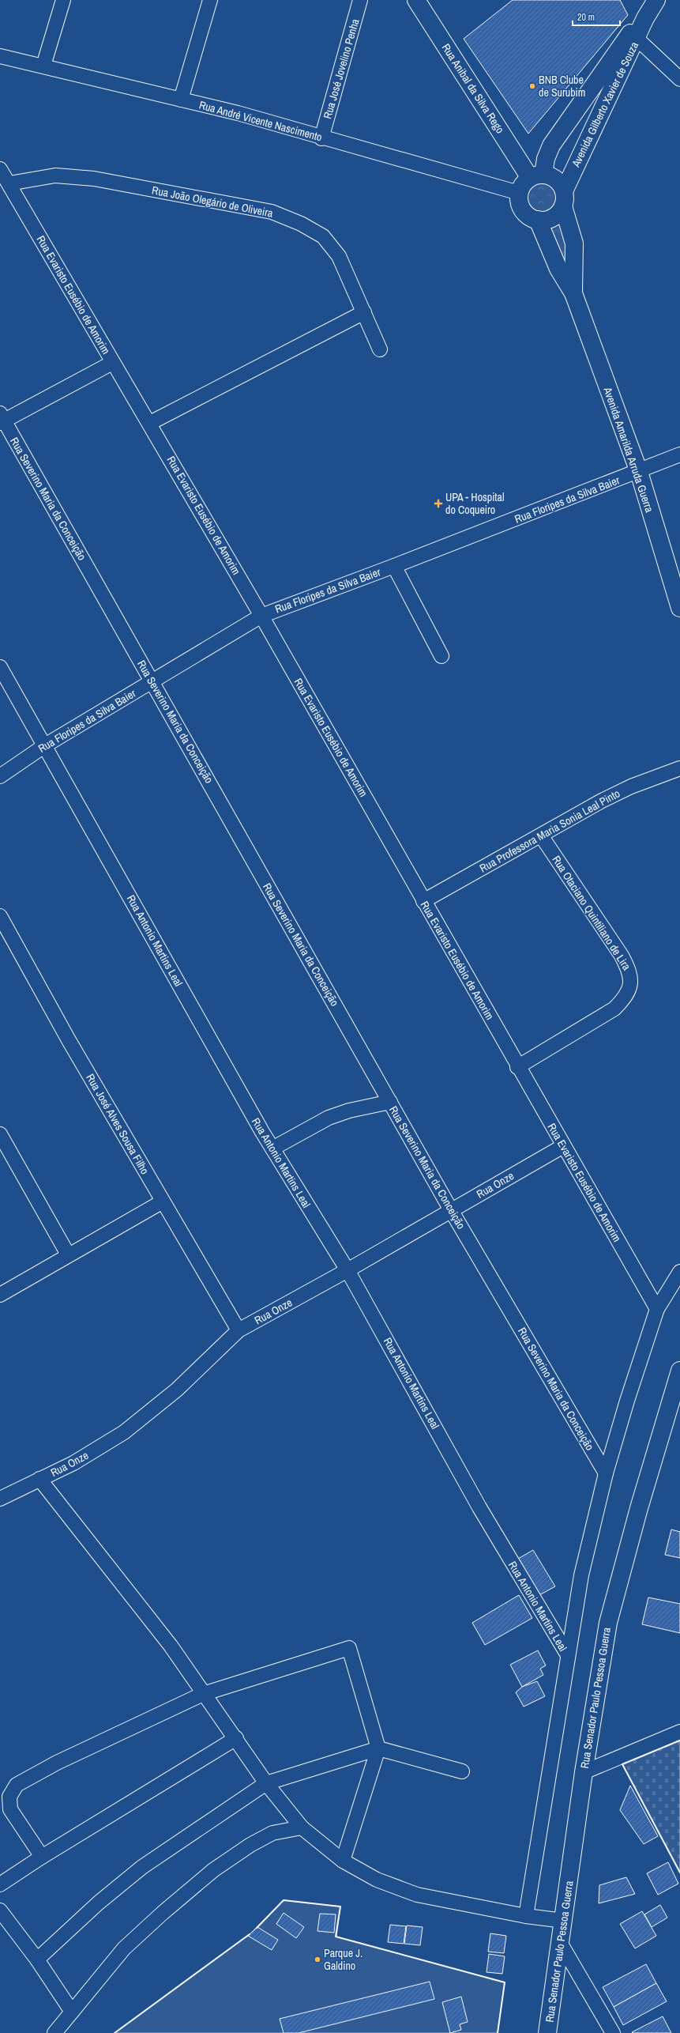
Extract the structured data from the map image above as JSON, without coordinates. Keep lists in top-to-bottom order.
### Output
{
  "streets": {
    "main road": [
      "Rua Anibal da Silva Rego",
      "Avenida Gilberto Xavier de Souza",
      "Avenida Amarilda Arruda Guerra",
      "Rua Senador Paulo Pessoa Guerra"
    ],
    "street": [
      "Rua José Jovelino Penha",
      "Rua André Vicente Nascimento",
      "Rua João Olegário de Oliveira",
      "Rua Evaristo Eusébio de Amorim",
      "Rua Severino Maria da Conceição",
      "Rua Floripes da Silva Baier",
      "Rua Professora Maria Sonia Leal Pinto",
      "Rua Otaciano Quintiliano de Lira",
      "Rua Antonio Martins Leal",
      "Rua José Alves Sousa Filho",
      "Rua Onze"
    ]
  },
  "crossings": [
    ["Rua José Jovelino Penha", "Rua André Vicente Nascimento"],
    ["Rua Anibal da Silva Rego", "Avenida Gilberto Xavier de Souza"],
    ["Rua Anibal da Silva Rego", "Rua André Vicente Nascimento"],
    ["Avenida Gilberto Xavier de Souza", "Rua André Vicente Nascimento"],
    ["Rua João Olegário de Oliveira", "Rua Evaristo Eusébio de Amorim"],
    ["Rua Evaristo Eusébio de Amorim", "Rua Floripes da Silva Baier"],
    ["Rua Evaristo Eusébio de Amorim", "Rua Professora Maria Sonia Leal Pinto"],
    ["Rua Evaristo Eusébio de Amorim", "Rua Otaciano Quintiliano de Lira"],
    ["Rua Evaristo Eusébio de Amorim", "Rua Onze"],
    ["Avenida Amarilda Arruda Guerra", "Rua Floripes da Silva Baier"],
    ["Rua Severino Maria da Conceição", "Rua Floripes da Silva Baier"],
    ["Rua Severino Maria da Conceição", "Rua Onze"],
    ["Rua Floripes da Silva Baier", "Rua Antonio Martins Leal"],
    ["Rua Professora Maria Sonia Leal Pinto", "Rua Otaciano Quintiliano de Lira"],
    ["Rua Antonio Martins Leal", "Rua Onze"],
    ["Rua José Alves Sousa Filho", "Rua Onze"]
  ],
  "places": {
    "other": ["BNB Clube de Surubim", "Parque J. Galdino"],
    "health": ["UPA - Hospital do Coqueiro"]
  },
  "scale_bar": "20 m"
}
